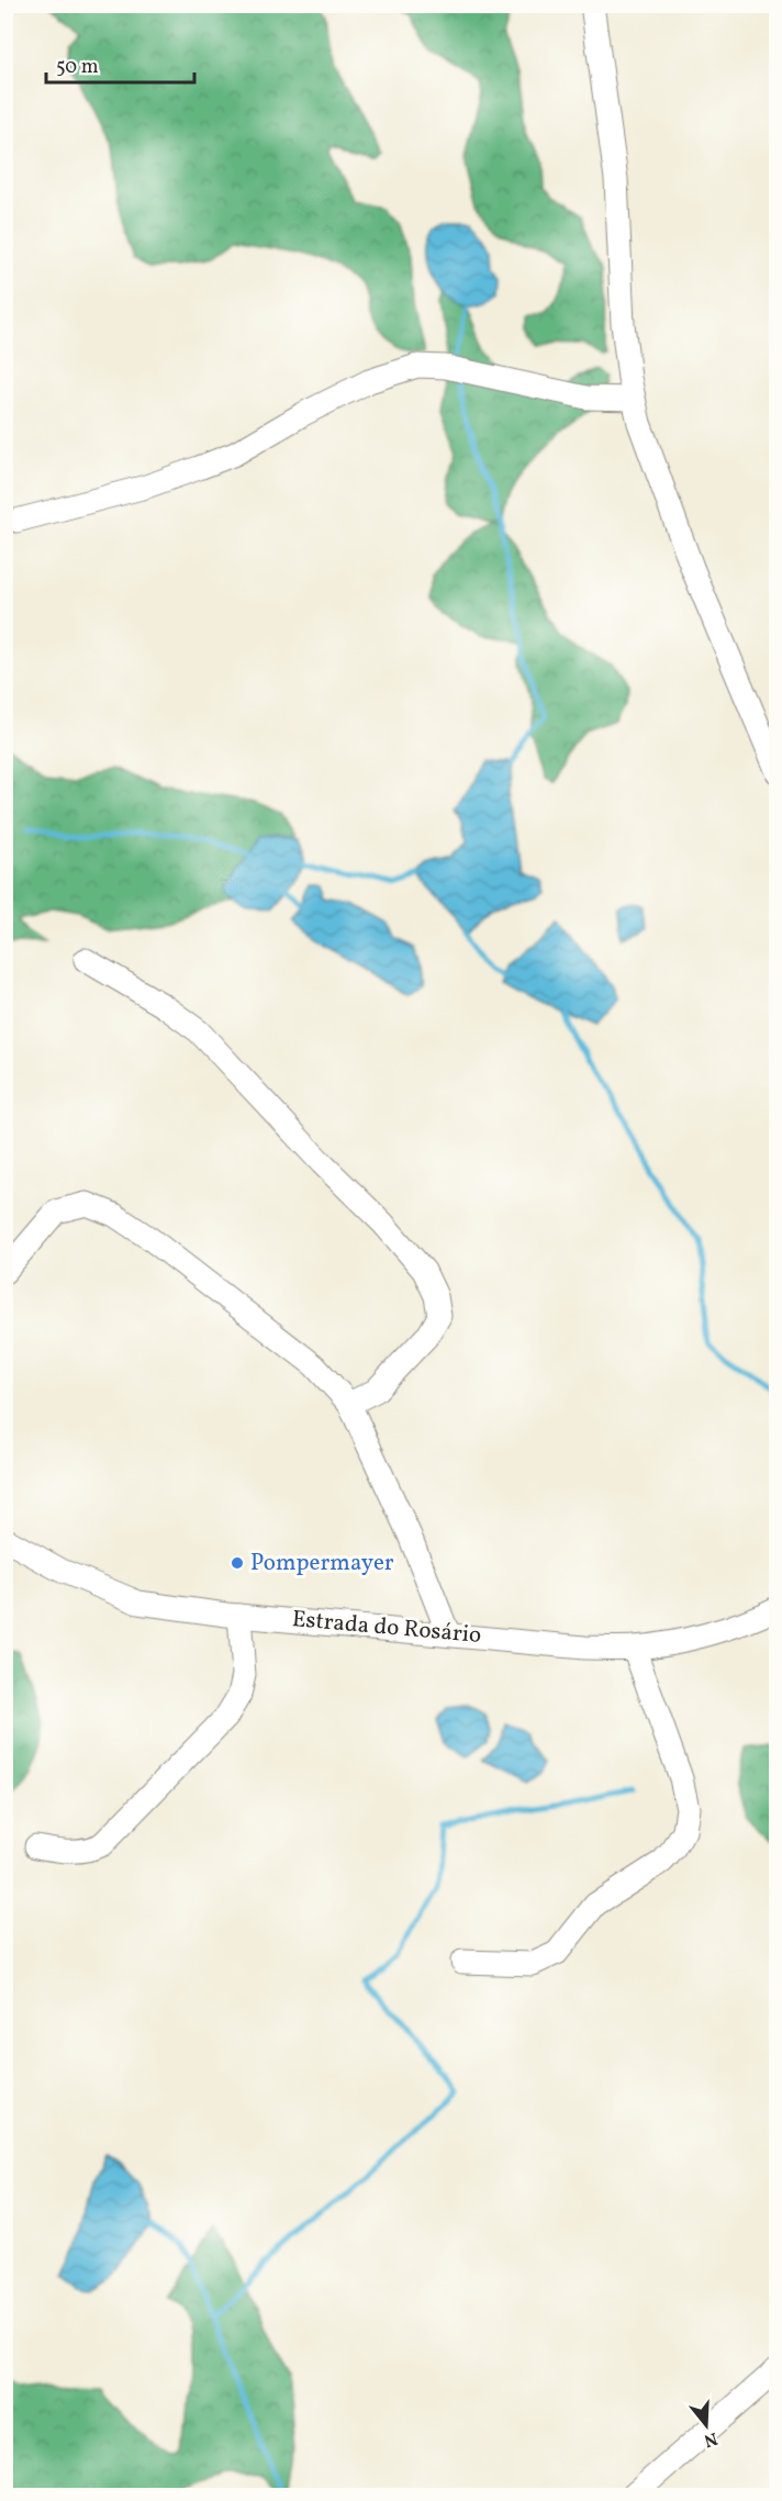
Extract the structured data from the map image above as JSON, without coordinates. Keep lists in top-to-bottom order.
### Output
{
  "streets": {
    "street": ["Estrada do Rosário"]
  },
  "places": ["Pompermayer"],
  "scale_bar": "50 m",
  "north": "bottom"
}
